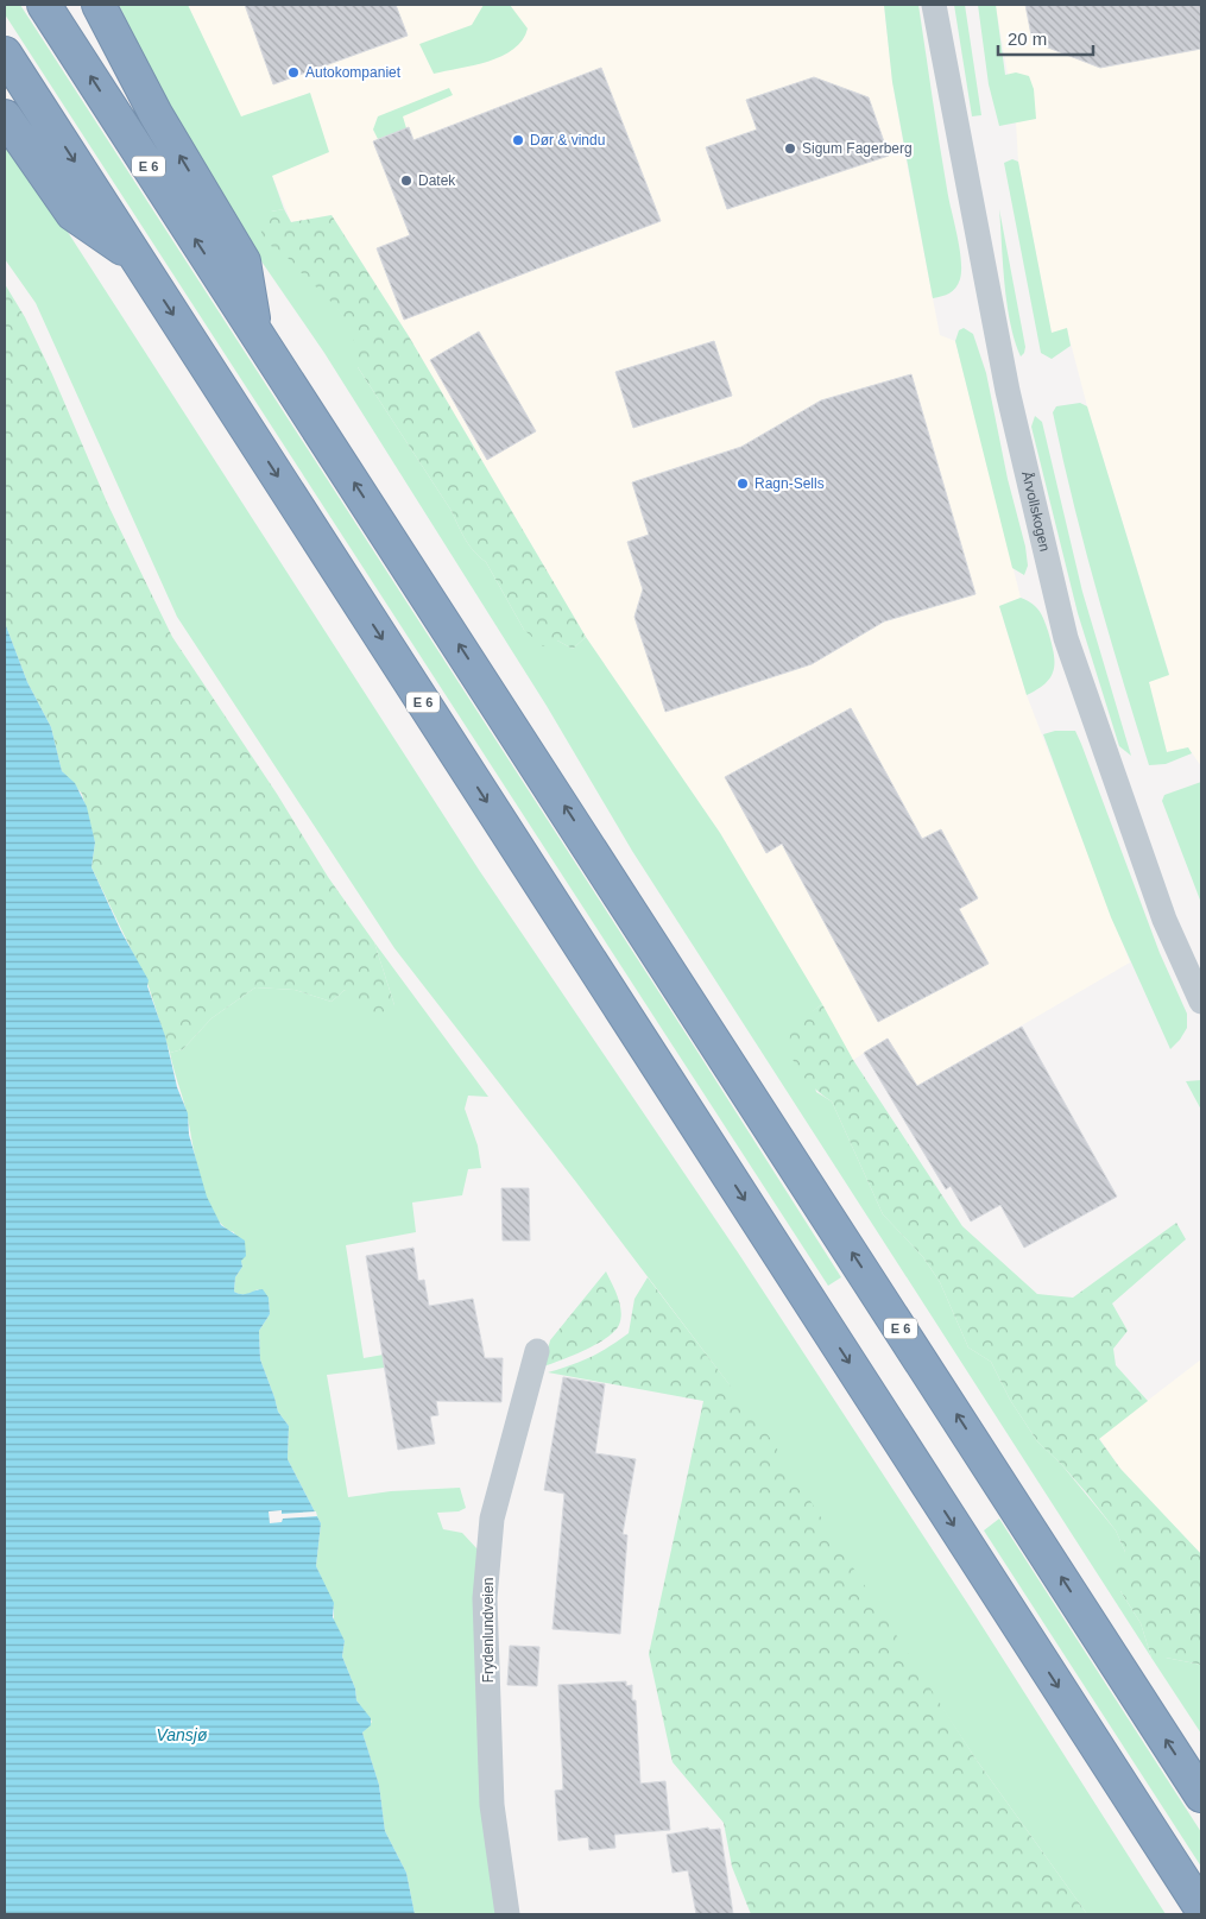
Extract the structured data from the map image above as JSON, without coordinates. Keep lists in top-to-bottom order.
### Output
{
  "streets": {
    "highway": ["E 6"],
    "street": ["Årvollskogen", "Frydenlundveien"]
  },
  "water": ["Vansjø"],
  "places": [
    "Autokompaniet",
    "Dør & vindu",
    "Sigum Fagerberg",
    "Datek",
    "Ragn-Sells"
  ],
  "scale_bar": "20 m"
}
